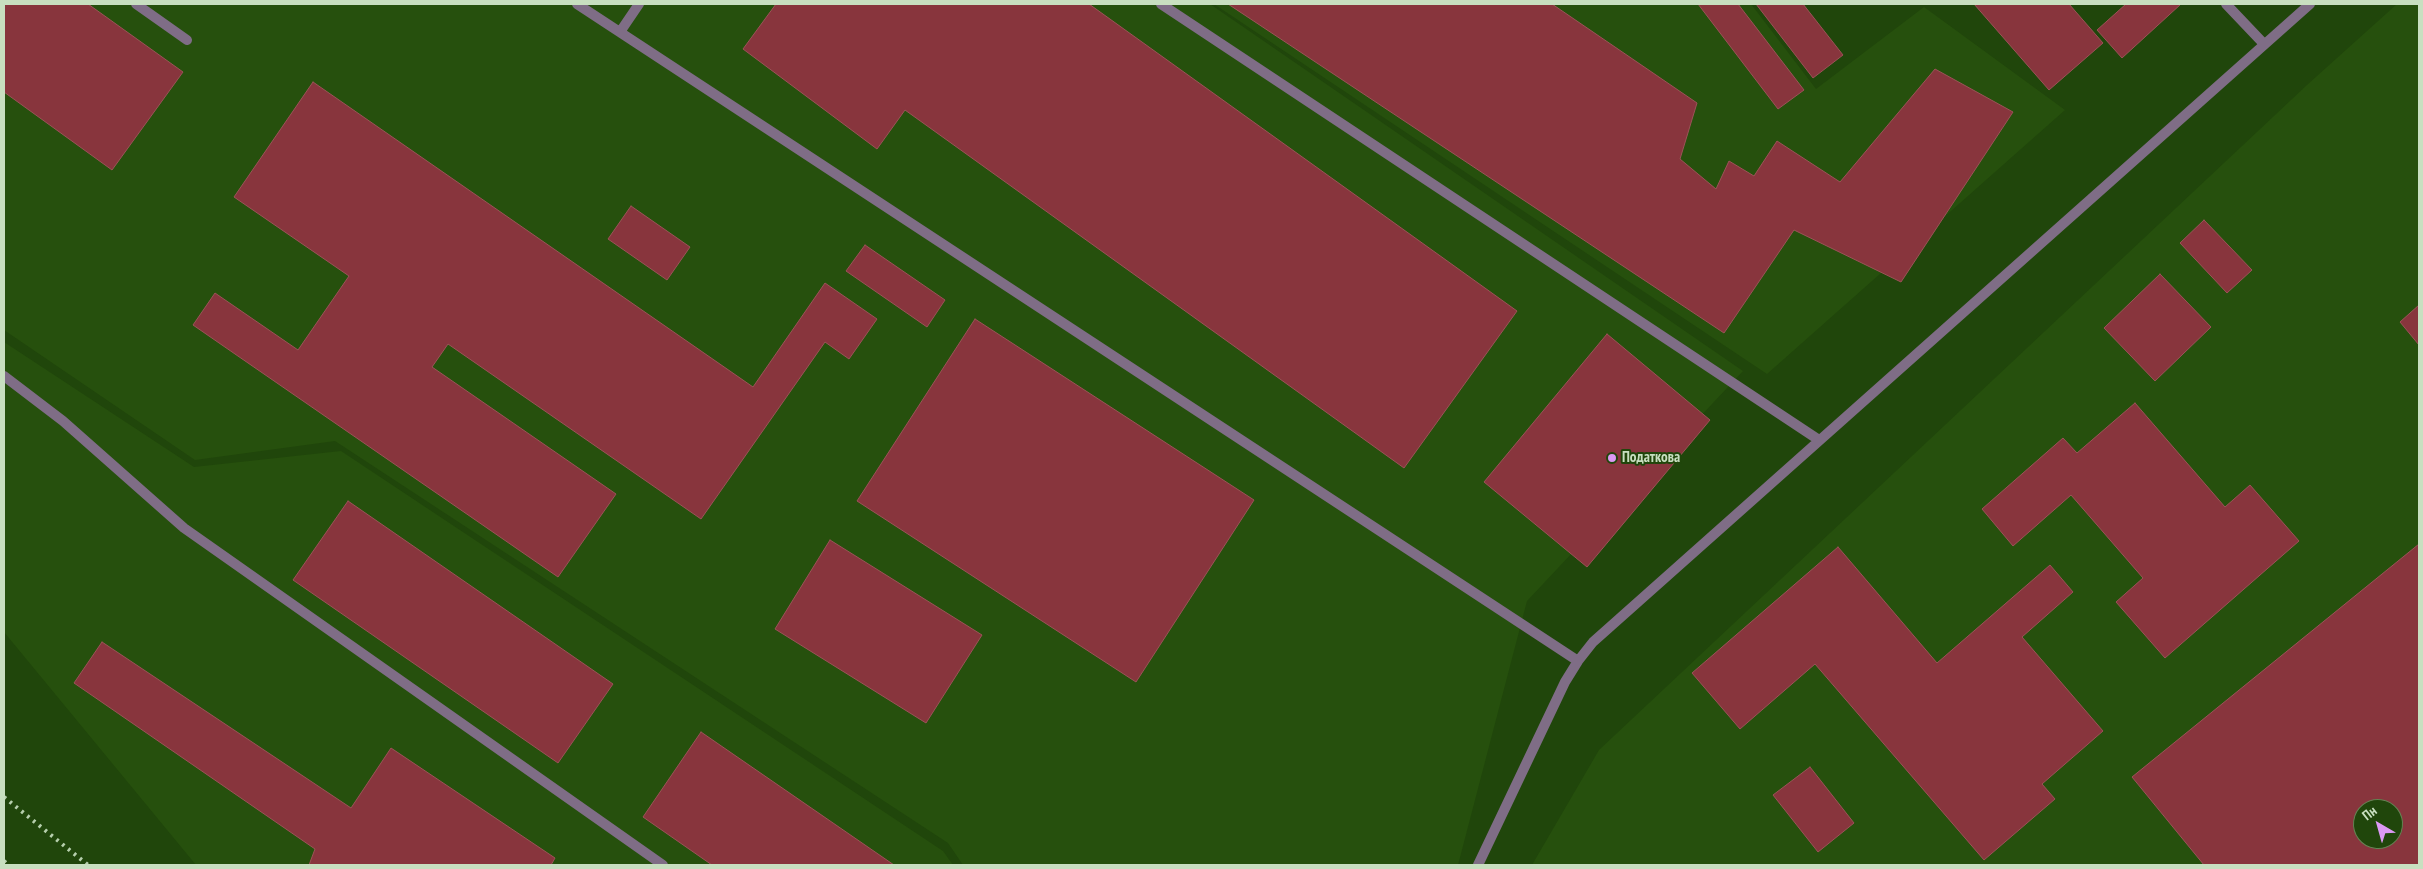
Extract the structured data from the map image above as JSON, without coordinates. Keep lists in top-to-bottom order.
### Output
{
  "places": ["Податкова"],
  "north": "top left"
}
